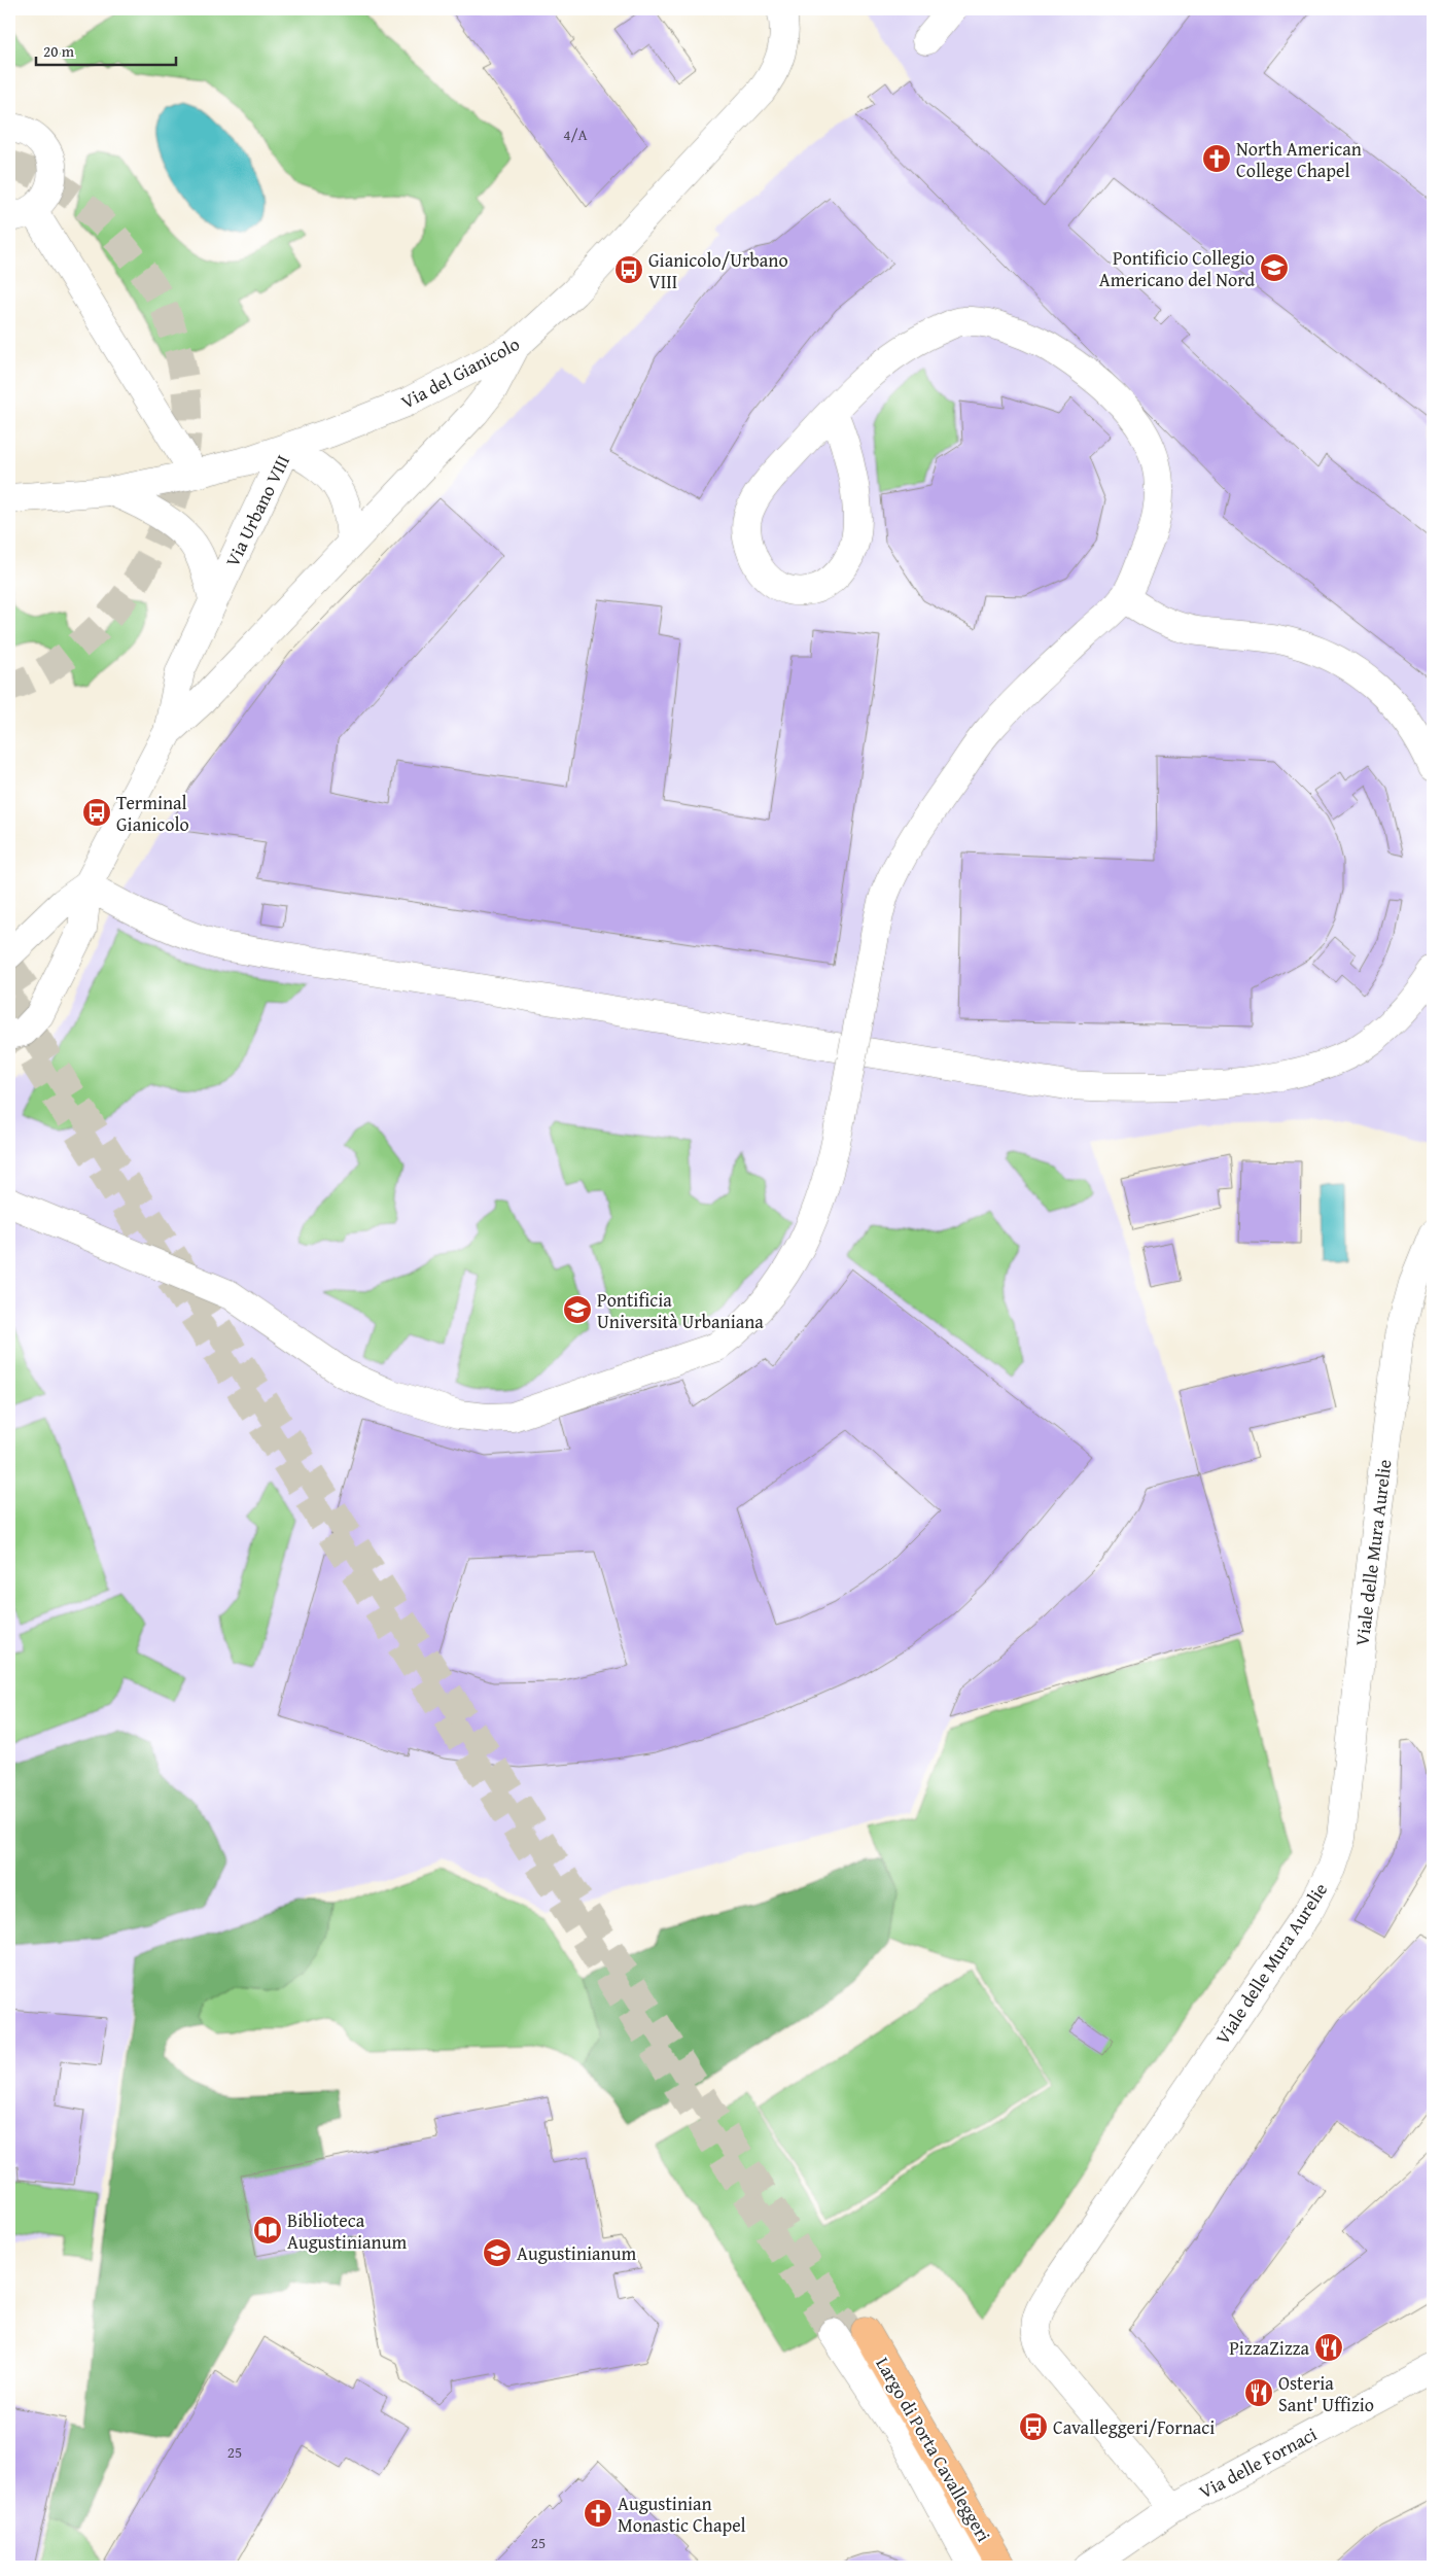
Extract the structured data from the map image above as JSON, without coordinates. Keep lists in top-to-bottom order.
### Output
{
  "streets": {
    "main road": ["Largo di Porta Cavalleggeri"],
    "street": [
      "Via del Gianicolo",
      "Via Urbano VIII",
      "Viale delle Mura Aurelie",
      "Via delle Fornaci"
    ]
  },
  "crossings": [
    ["Via del Gianicolo", "Via Urbano VIII"],
    ["Viale delle Mura Aurelie", "Via delle Fornaci"]
  ],
  "places": {
    "church": ["North American College Chapel", "Augustinian Monastic Chapel"],
    "school or university": ["Pontificio Collegio Americano del Nord", "Pontificia Università Urbaniana", "Augustinianum"],
    "bus stop": ["Gianicolo/Urbano VIII", "Terminal Gianicolo", "Cavalleggeri/Fornaci"],
    "library": ["Biblioteca Augustinianum"],
    "restaurant": ["PizzaZizza", "Osteria Sant' Uffizio"]
  },
  "house_numbers": ["4/A", "25", "25"],
  "scale_bar": "20 m"
}
